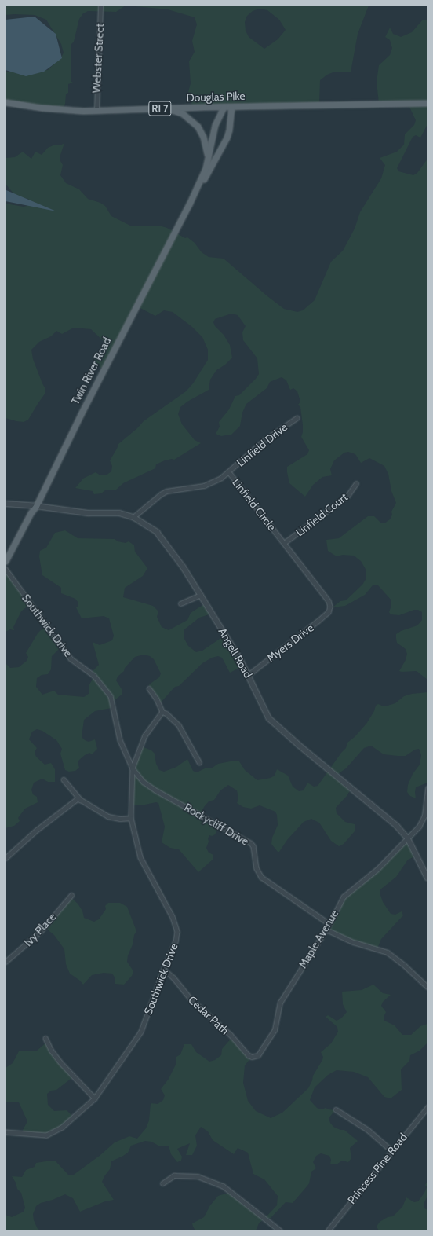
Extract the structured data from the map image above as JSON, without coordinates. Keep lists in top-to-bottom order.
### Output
{
  "streets": {
    "main road": ["Douglas Pike", "RI 7", "Twin River Road"],
    "street": [
      "Webster Street",
      "Linfield Drive",
      "Linfield Circle",
      "Linfield Court",
      "Southwick Drive",
      "Myers Drive",
      "Angell Road",
      "Rockycliff Drive",
      "Ivy Place",
      "Maple Avenue",
      "Cedar Path",
      "Princess Pine Road"
    ]
  },
  "crossings": [
    ["Webster Street", "Douglas Pike"],
    ["Douglas Pike", "Twin River Road"],
    ["Twin River Road", "Angell Road"],
    ["Linfield Drive", "Linfield Circle"],
    ["Linfield Circle", "Linfield Court"],
    ["Linfield Circle", "Myers Drive"],
    ["Linfield Circle", "Angell Road"],
    ["Southwick Drive", "Rockycliff Drive"],
    ["Southwick Drive", "Cedar Path"],
    ["Myers Drive", "Angell Road"],
    ["Angell Road", "Maple Avenue"],
    ["Rockycliff Drive", "Maple Avenue"],
    ["Maple Avenue", "Cedar Path"]
  ]
}
